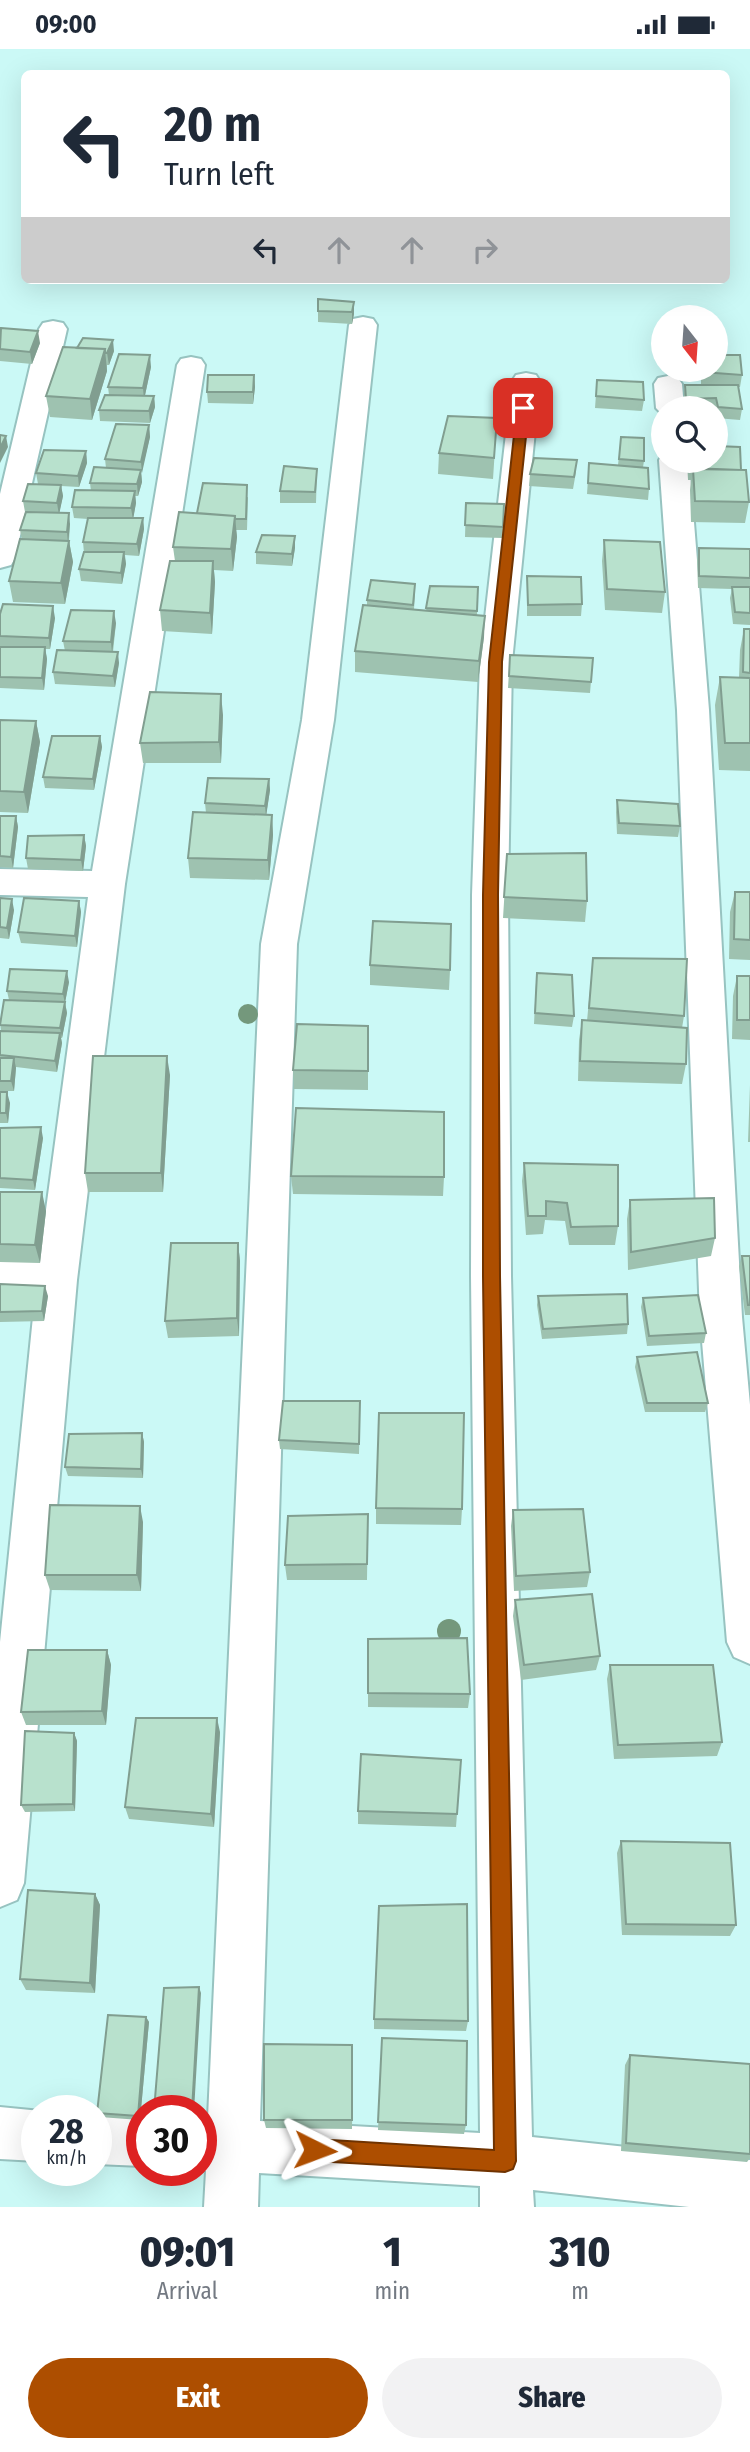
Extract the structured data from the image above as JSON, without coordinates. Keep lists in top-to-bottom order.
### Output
{
  "north": "bottom",
  "page": {
    "status": "09:00",
    "turn": ["20 m", "Turn left"],
    "speed": "28 km/h",
    "limit": "30",
    "eta": [
      "09:01",
      "Arrival",
      "1",
      "min",
      "310",
      "m"
    ],
    "buttons": ["Exit", "Share"]
  }
}
